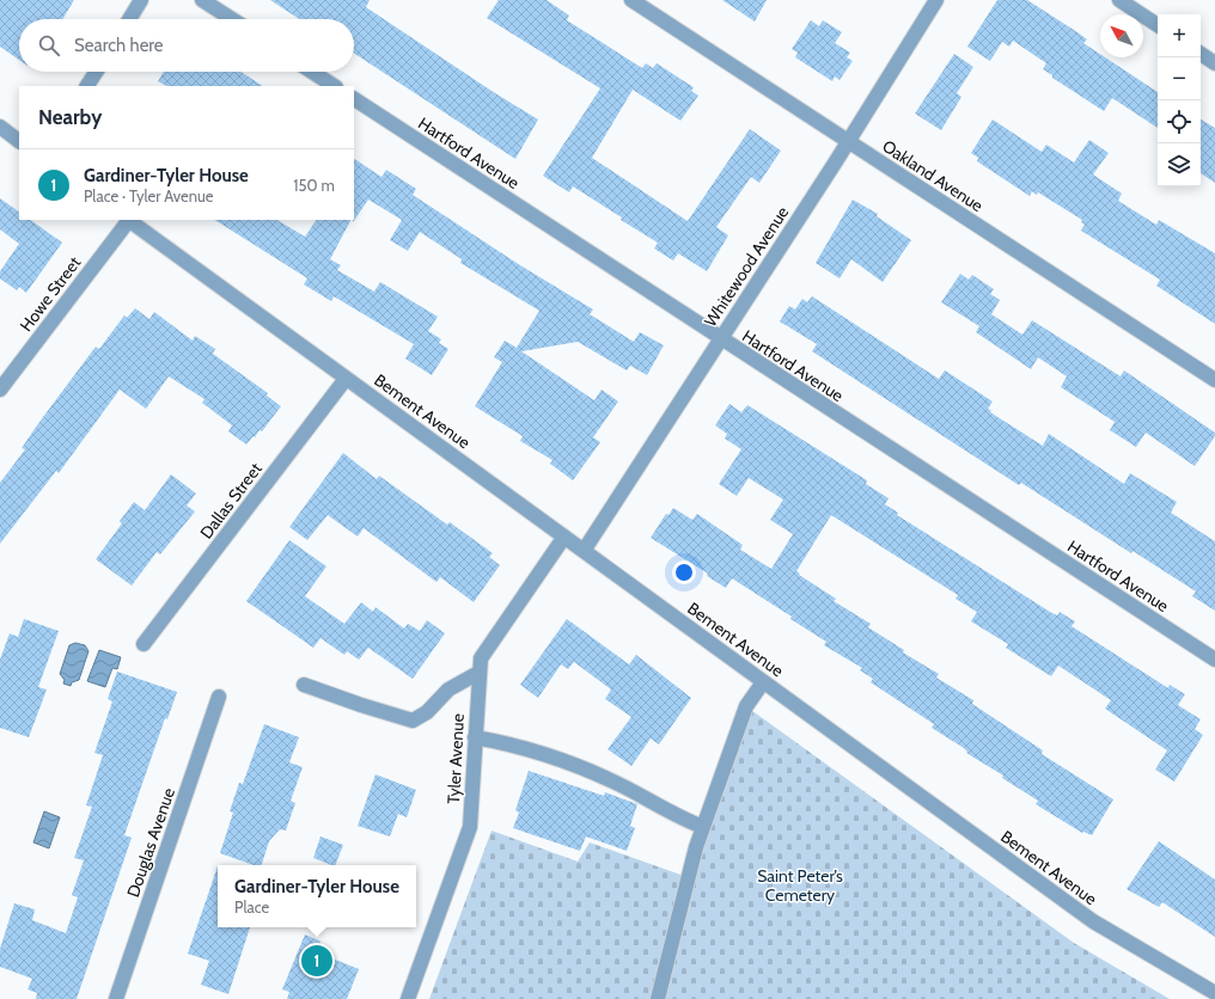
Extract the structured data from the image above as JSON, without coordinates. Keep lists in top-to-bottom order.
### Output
{
  "streets": {
    "street": [
      "Hartford Avenue",
      "Oakland Avenue",
      "Whitewood Avenue",
      "Howe Street",
      "Bement Avenue",
      "Dallas Street",
      "Tyler Avenue",
      "Douglas Avenue"
    ]
  },
  "crossings": [
    ["Hartford Avenue", "Whitewood Avenue"],
    ["Oakland Avenue", "Whitewood Avenue"],
    ["Whitewood Avenue", "Bement Avenue"],
    ["Howe Street", "Bement Avenue"],
    ["Bement Avenue", "Dallas Street"],
    ["Bement Avenue", "Tyler Avenue"]
  ],
  "parks": ["Saint Peter’s Cemetery"],
  "north": "top left",
  "page": {
    "map_buttons": ["+", "−"],
    "search": "Search here",
    "heading": "Nearby",
    "list": [
      {
        "mark": "1",
        "name": "Gardiner-Tyler House",
        "note": "Place · Tyler Avenue",
        "value": "150 m"
      }
    ],
    "popup": ["Gardiner-Tyler House", "Place"],
    "pins": "1"
  }
}
